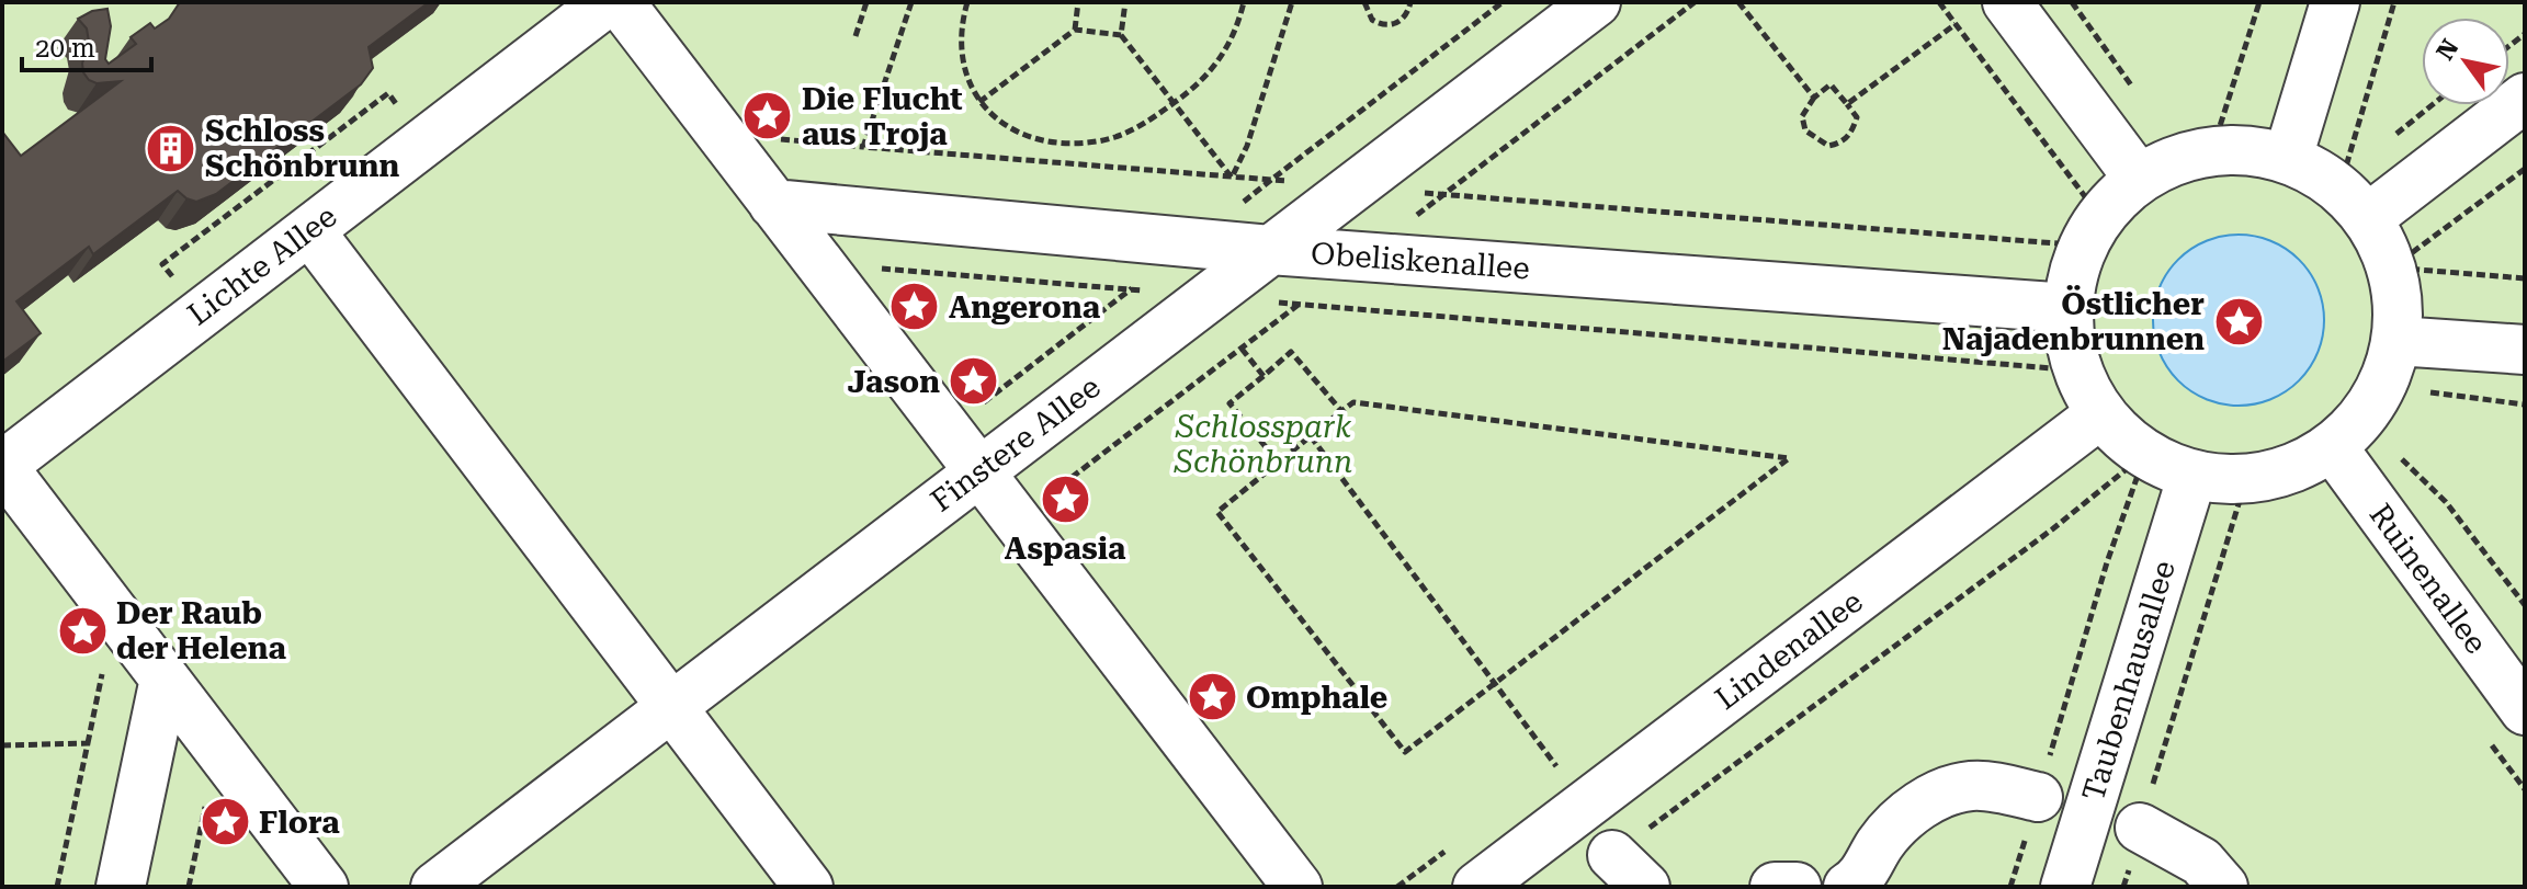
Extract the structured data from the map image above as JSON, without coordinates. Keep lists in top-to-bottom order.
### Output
{
  "streets": {
    "street": [
      "Obeliskenallee",
      "Lichte Allee",
      "Finstere Allee",
      "Ruinenallee",
      "Lindenallee",
      "Taubenhausallee"
    ]
  },
  "crossings": [
    ["Obeliskenallee", "Finstere Allee"]
  ],
  "parks": ["Schlosspark Schönbrunn"],
  "places": {
    "place": [
      "Die Flucht aus Troja",
      "Angerona",
      "Östlicher Najadenbrunnen",
      "Jason",
      "Aspasia",
      "Der Raub der Helena",
      "Omphale",
      "Flora"
    ],
    "building": ["Schloss Schönbrunn"]
  },
  "scale_bar": "20 m",
  "north": "top left"
}
